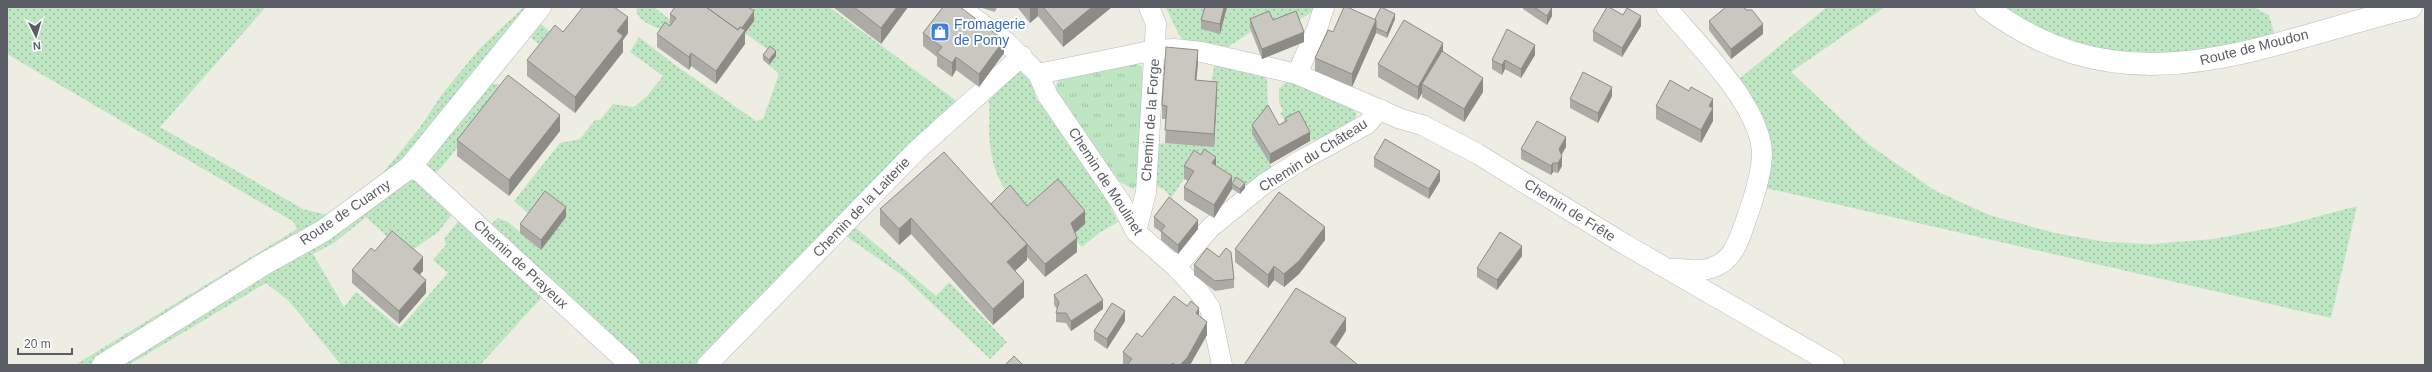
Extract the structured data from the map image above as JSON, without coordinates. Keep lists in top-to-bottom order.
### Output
{
  "streets": {
    "street": [
      "Route de Moudon",
      "Chemin de la Forge",
      "Chemin du Château",
      "Chemin de Moulinet",
      "Chemin de la Laiterie",
      "Chemin de Frête",
      "Route de Cuarny",
      "Chemin de Prayeux"
    ]
  },
  "crossings": [
    ["Chemin de la Forge", "Chemin de Moulinet"],
    ["Chemin de la Forge", "Chemin de Frête"],
    ["Chemin du Château", "Chemin de Moulinet"],
    ["Chemin du Château", "Chemin de Frête"],
    ["Chemin de Moulinet", "Chemin de la Laiterie"],
    ["Chemin de Moulinet", "Chemin de Frête"],
    ["Route de Cuarny", "Chemin de Prayeux"]
  ],
  "places": {
    "shop": ["Fromagerie de Pomy"]
  },
  "scale_bar": "20 m",
  "north": "bottom"
}
